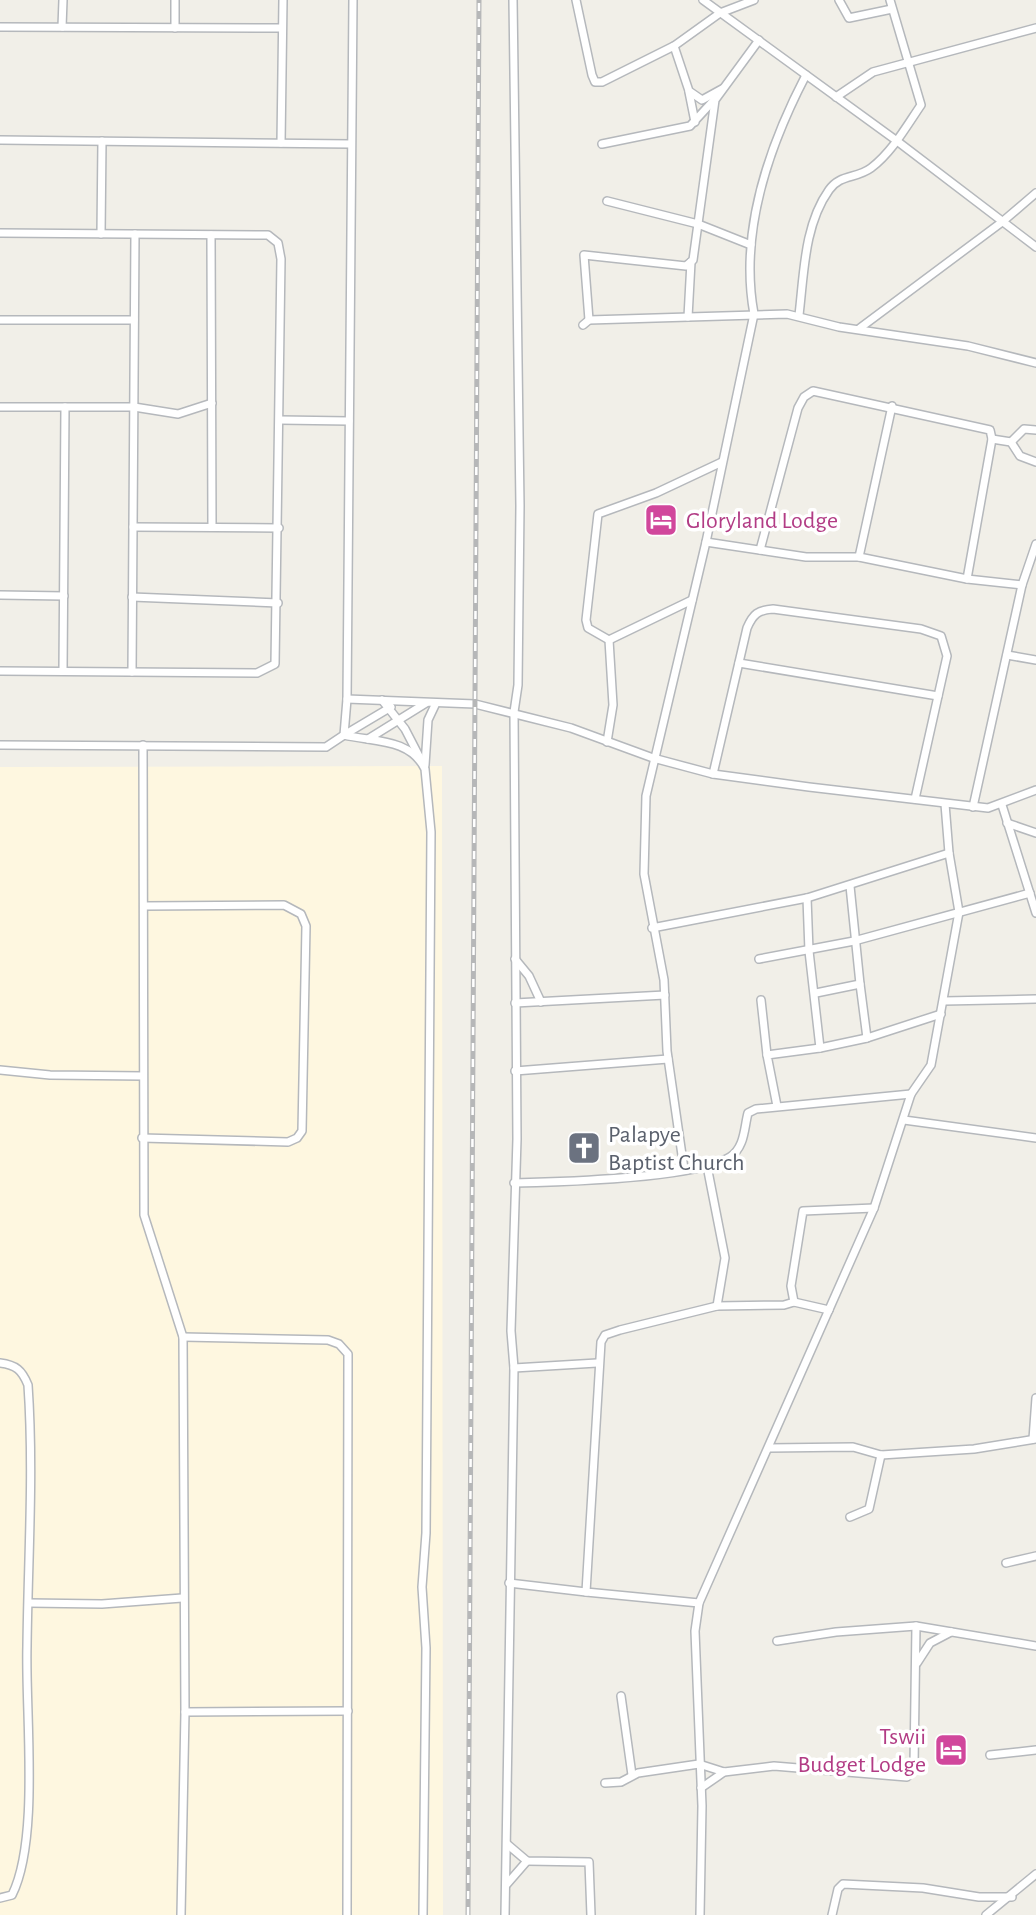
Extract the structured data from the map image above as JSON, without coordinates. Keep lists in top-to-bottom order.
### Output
{
  "places": {
    "hotel": ["Gloryland Lodge", "Tswii Budget Lodge"],
    "church": ["Palapye Baptist Church"]
  }
}
